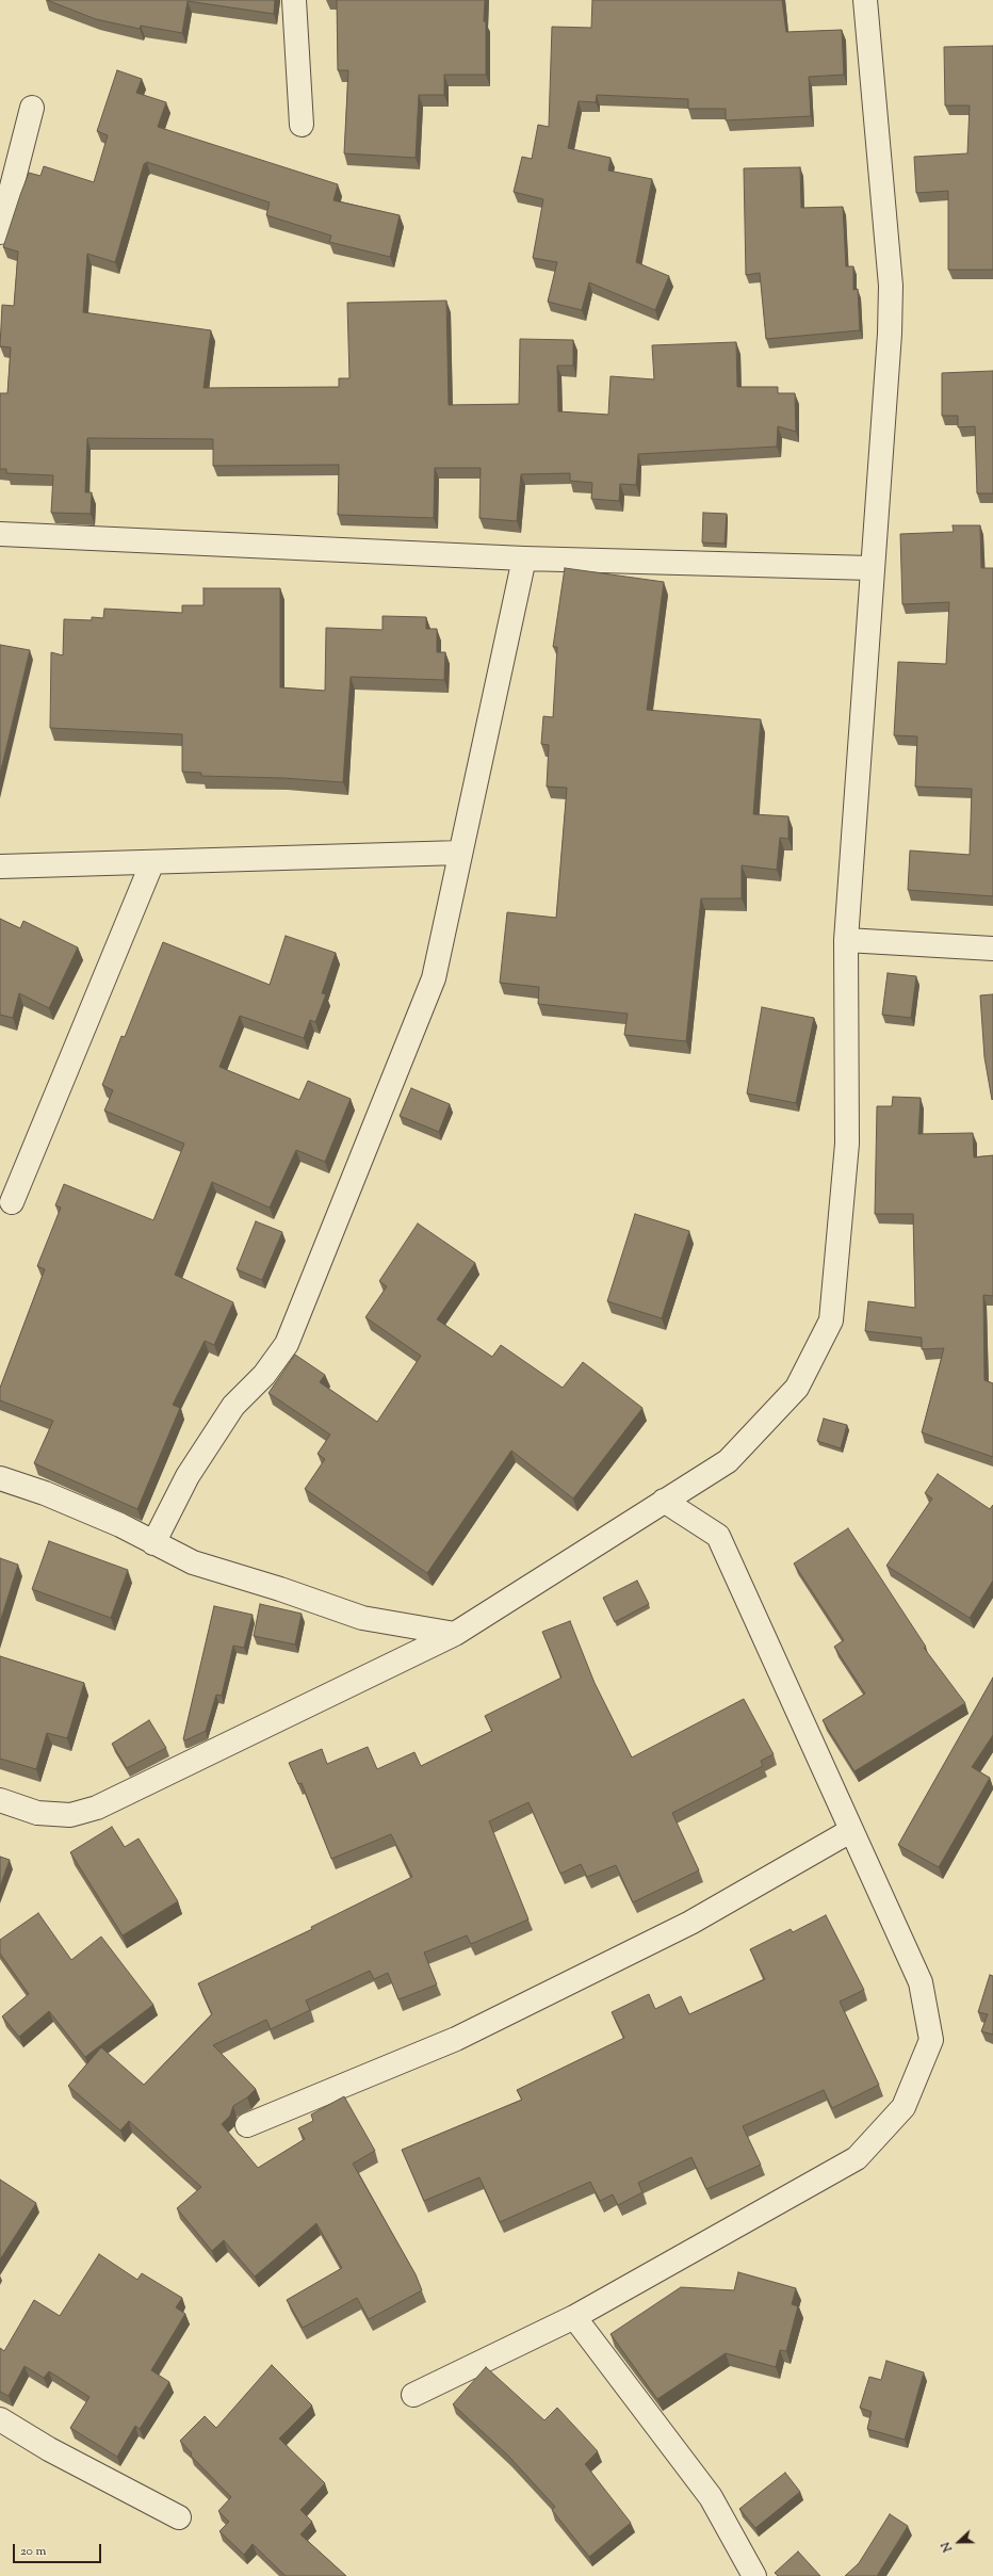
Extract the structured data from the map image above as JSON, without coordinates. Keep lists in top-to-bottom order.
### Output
{
  "scale_bar": "20 m",
  "north": "left"
}
